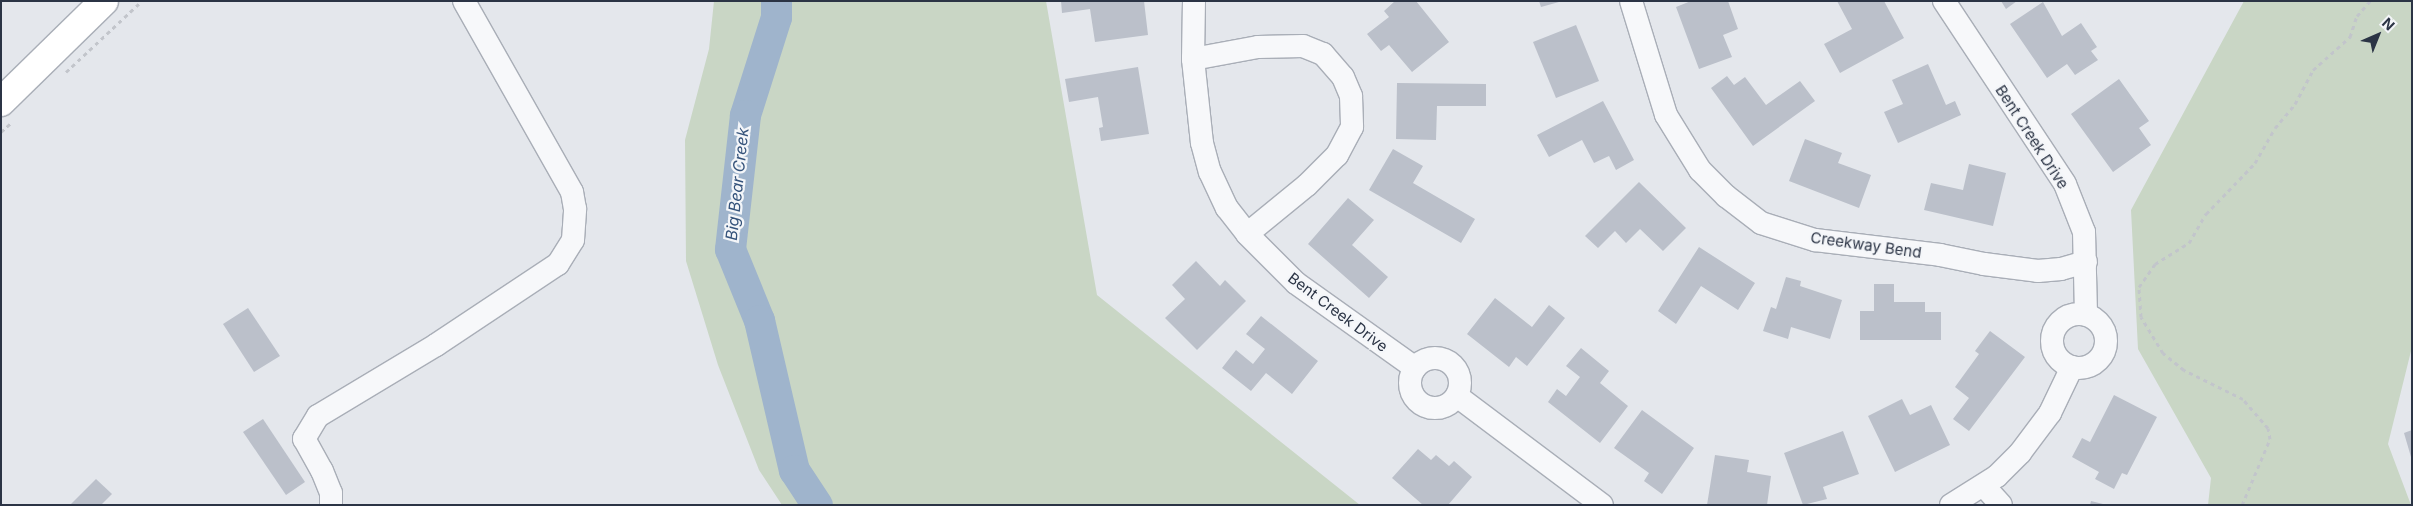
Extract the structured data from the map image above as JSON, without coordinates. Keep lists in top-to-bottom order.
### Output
{
  "streets": {
    "street": ["Bent Creek Drive", "Creekway Bend"]
  },
  "crossings": [
    ["Bent Creek Drive", "Creekway Bend"]
  ],
  "water": ["Big Bear Creek"],
  "north": "top right"
}
